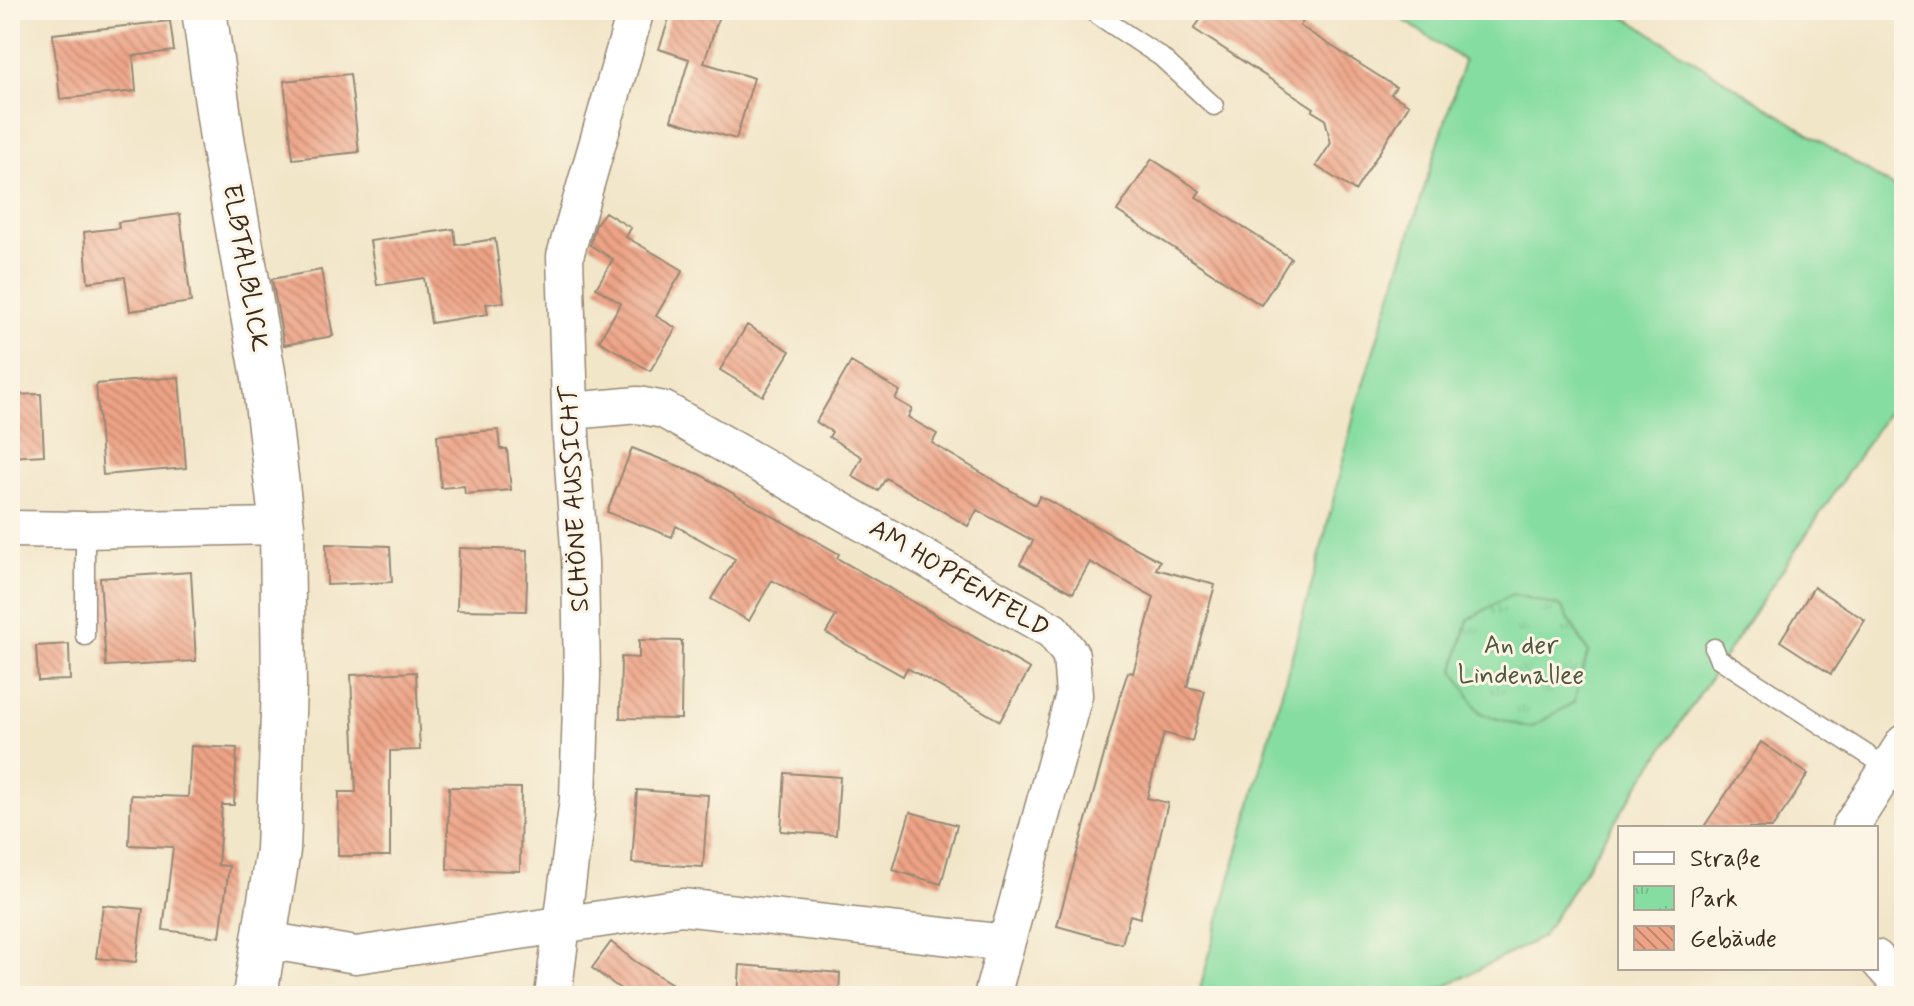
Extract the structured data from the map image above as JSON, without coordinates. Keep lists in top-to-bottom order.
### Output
{
  "streets": {
    "street": ["ELBTALBLICK", "SCHÖNE AUSSICHT", "AM HOPFENFELD"]
  },
  "crossings": [
    ["SCHÖNE AUSSICHT", "AM HOPFENFELD"]
  ],
  "parks": ["An der Lindenallee"],
  "legend": ["Straße", "Park", "Gebäude"]
}
